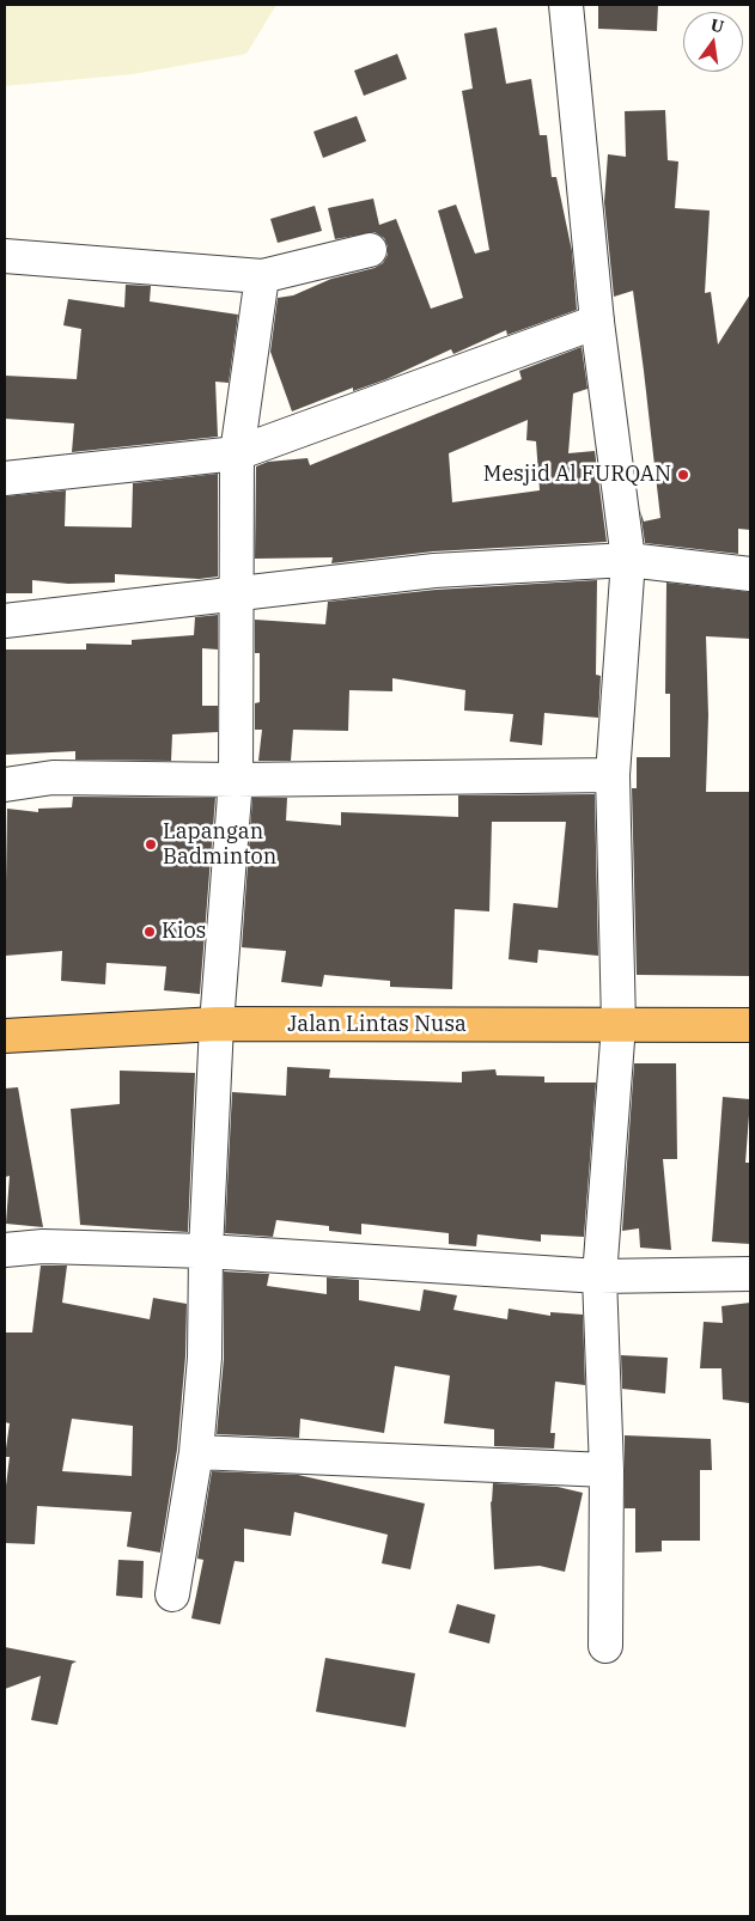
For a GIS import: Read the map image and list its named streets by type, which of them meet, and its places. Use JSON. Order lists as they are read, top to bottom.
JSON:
{
  "streets": {
    "highway": ["Jalan Lintas Nusa"]
  },
  "places": ["Mesjid Al FURQAN", "Lapangan Badminton", "Kios"],
  "north": "top"
}
